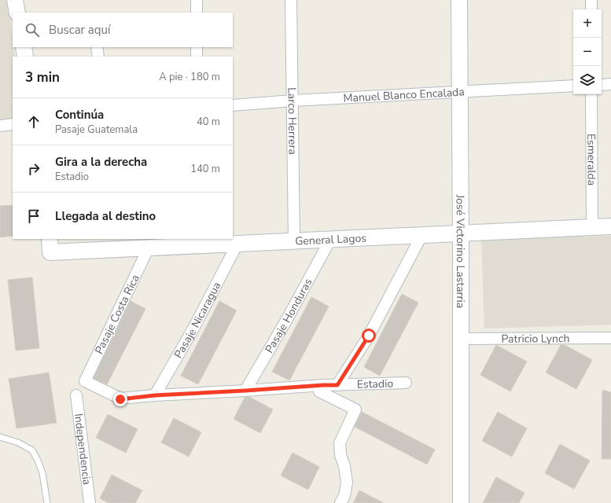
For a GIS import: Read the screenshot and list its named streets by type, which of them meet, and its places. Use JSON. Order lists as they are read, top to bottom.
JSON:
{
  "streets": {
    "street": [
      "Manuel Blanco Encalada",
      "Larco Herrera",
      "Esmeralda",
      "General Lagos",
      "José Victorino Lastarria",
      "Pasaje Costa Rica",
      "Pasaje Honduras",
      "Pasaje Nicaragua",
      "Patricio Lynch",
      "Estadio",
      "Independencia"
    ]
  },
  "crossings": [
    ["Manuel Blanco Encalada", "Larco Herrera"],
    ["Manuel Blanco Encalada", "José Victorino Lastarria"],
    ["Larco Herrera", "General Lagos"],
    ["Esmeralda", "General Lagos"],
    ["General Lagos", "José Victorino Lastarria"],
    ["General Lagos", "Pasaje Costa Rica"],
    ["General Lagos", "Pasaje Honduras"],
    ["General Lagos", "Pasaje Nicaragua"],
    ["José Victorino Lastarria", "Patricio Lynch"],
    ["Pasaje Costa Rica", "Estadio"],
    ["Pasaje Honduras", "Estadio"],
    ["Pasaje Nicaragua", "Estadio"]
  ],
  "page": {
    "map_buttons": ["+", "−"],
    "search": "Buscar aquí",
    "heading": ["3 min", "A pie · 180 m"],
    "list": [
      ["Continúa", "Pasaje Guatemala", "40 m"],
      ["Gira a la derecha", "Estadio", "140 m"],
      "Llegada al destino"
    ]
  }
}
